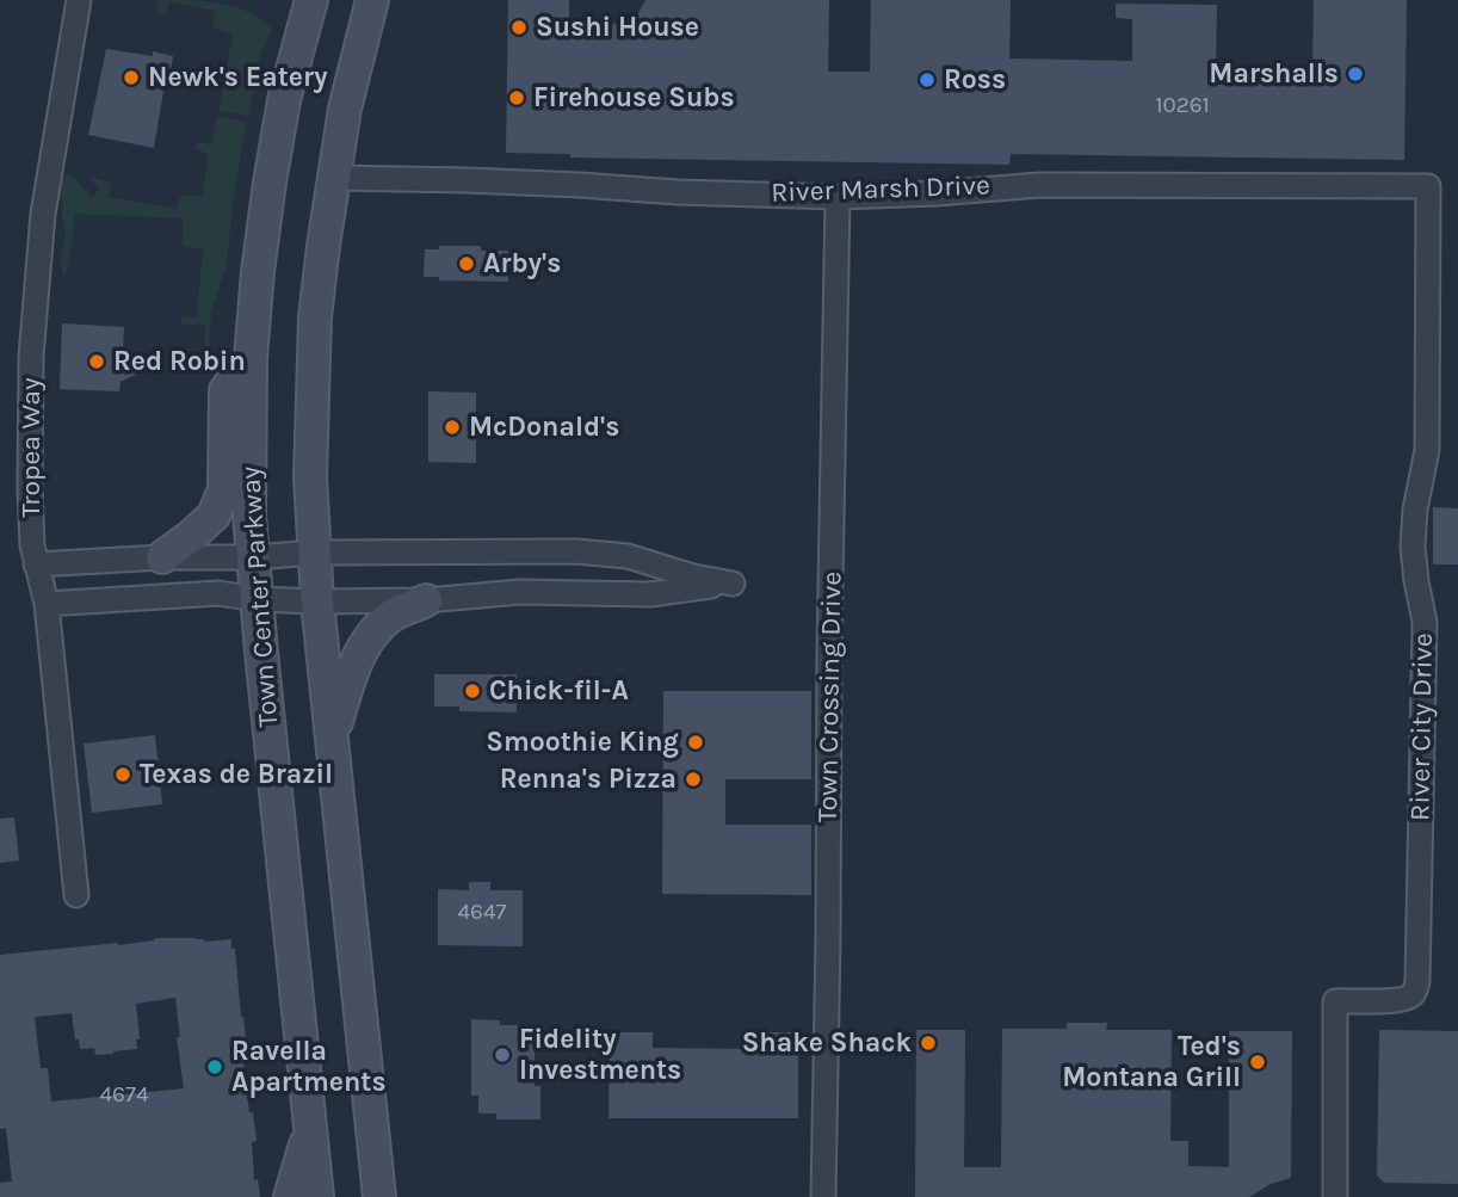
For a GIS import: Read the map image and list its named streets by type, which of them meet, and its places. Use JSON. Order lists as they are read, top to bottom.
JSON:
{
  "streets": {
    "main road": ["Town Center Parkway"],
    "street": [
      "River Marsh Drive",
      "Tropea Way",
      "Town Crossing Drive",
      "River City Drive"
    ]
  },
  "crossings": [
    ["River Marsh Drive", "Town Center Parkway"],
    ["River Marsh Drive", "Town Crossing Drive"],
    ["River Marsh Drive", "River City Drive"]
  ],
  "places": [
    "Sushi House",
    "Marshalls",
    "Newk's Eatery",
    "Ross",
    "Firehouse Subs",
    "Arby's",
    "Red Robin",
    "McDonald's",
    "Chick-fil-A",
    "Smoothie King",
    "Texas de Brazil",
    "Renna's Pizza",
    "Shake Shack",
    "Fidelity Investments",
    "Ted's Montana Grill",
    "Ravella Apartments"
  ],
  "house_numbers": ["10261", "4647", "4674"]
}
